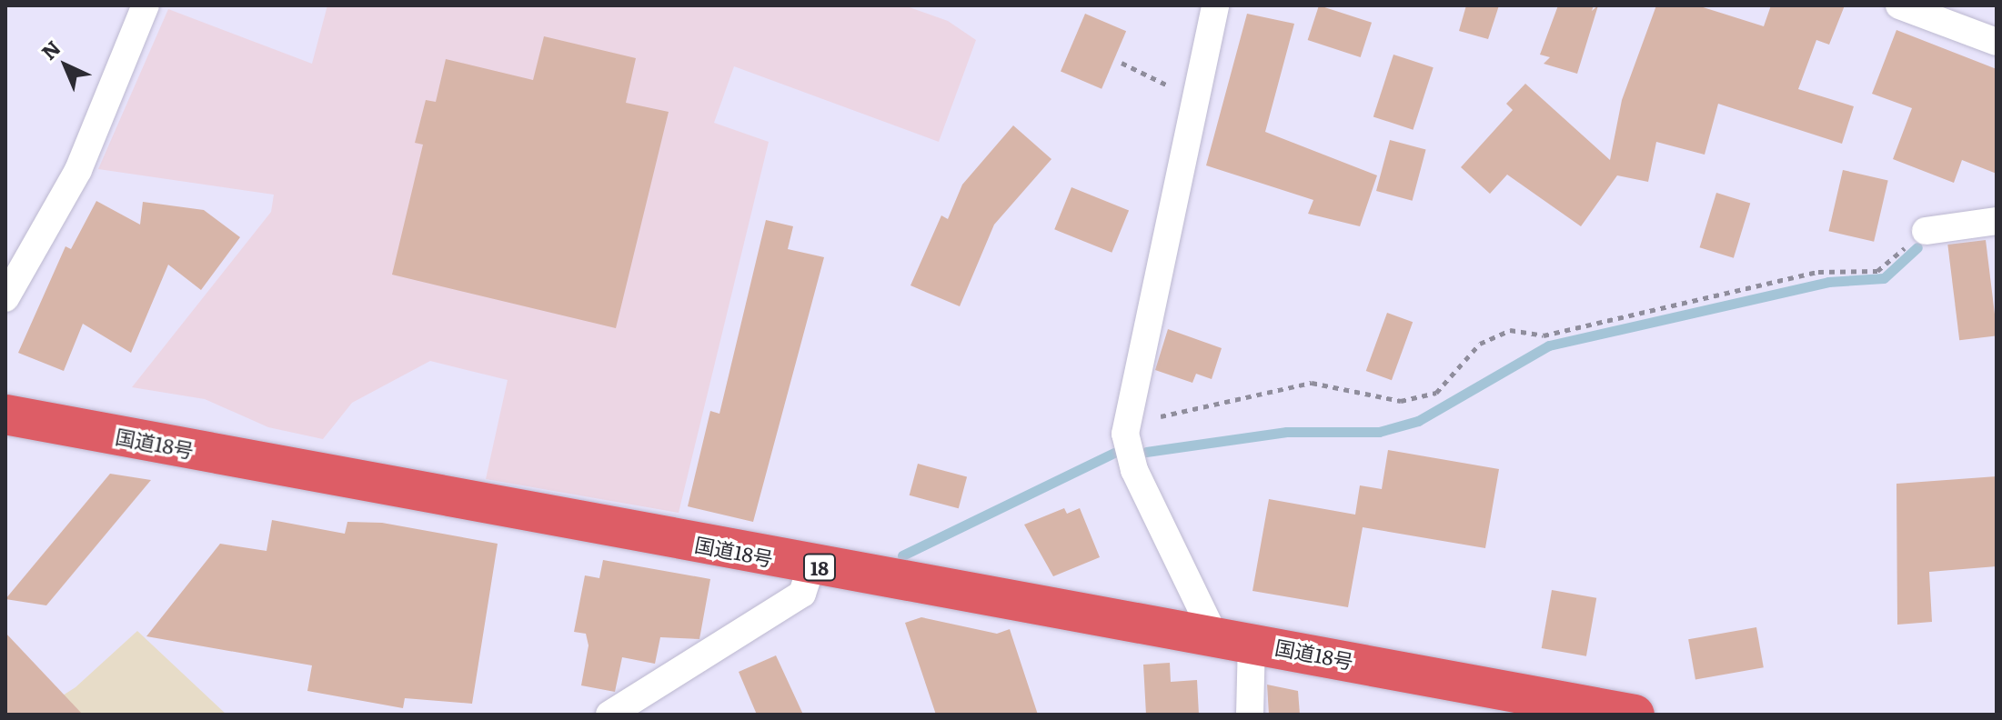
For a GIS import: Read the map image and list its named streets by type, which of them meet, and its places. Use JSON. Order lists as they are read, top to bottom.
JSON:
{
  "streets": {
    "highway": ["国道18号", "18"]
  },
  "north": "top left"
}
